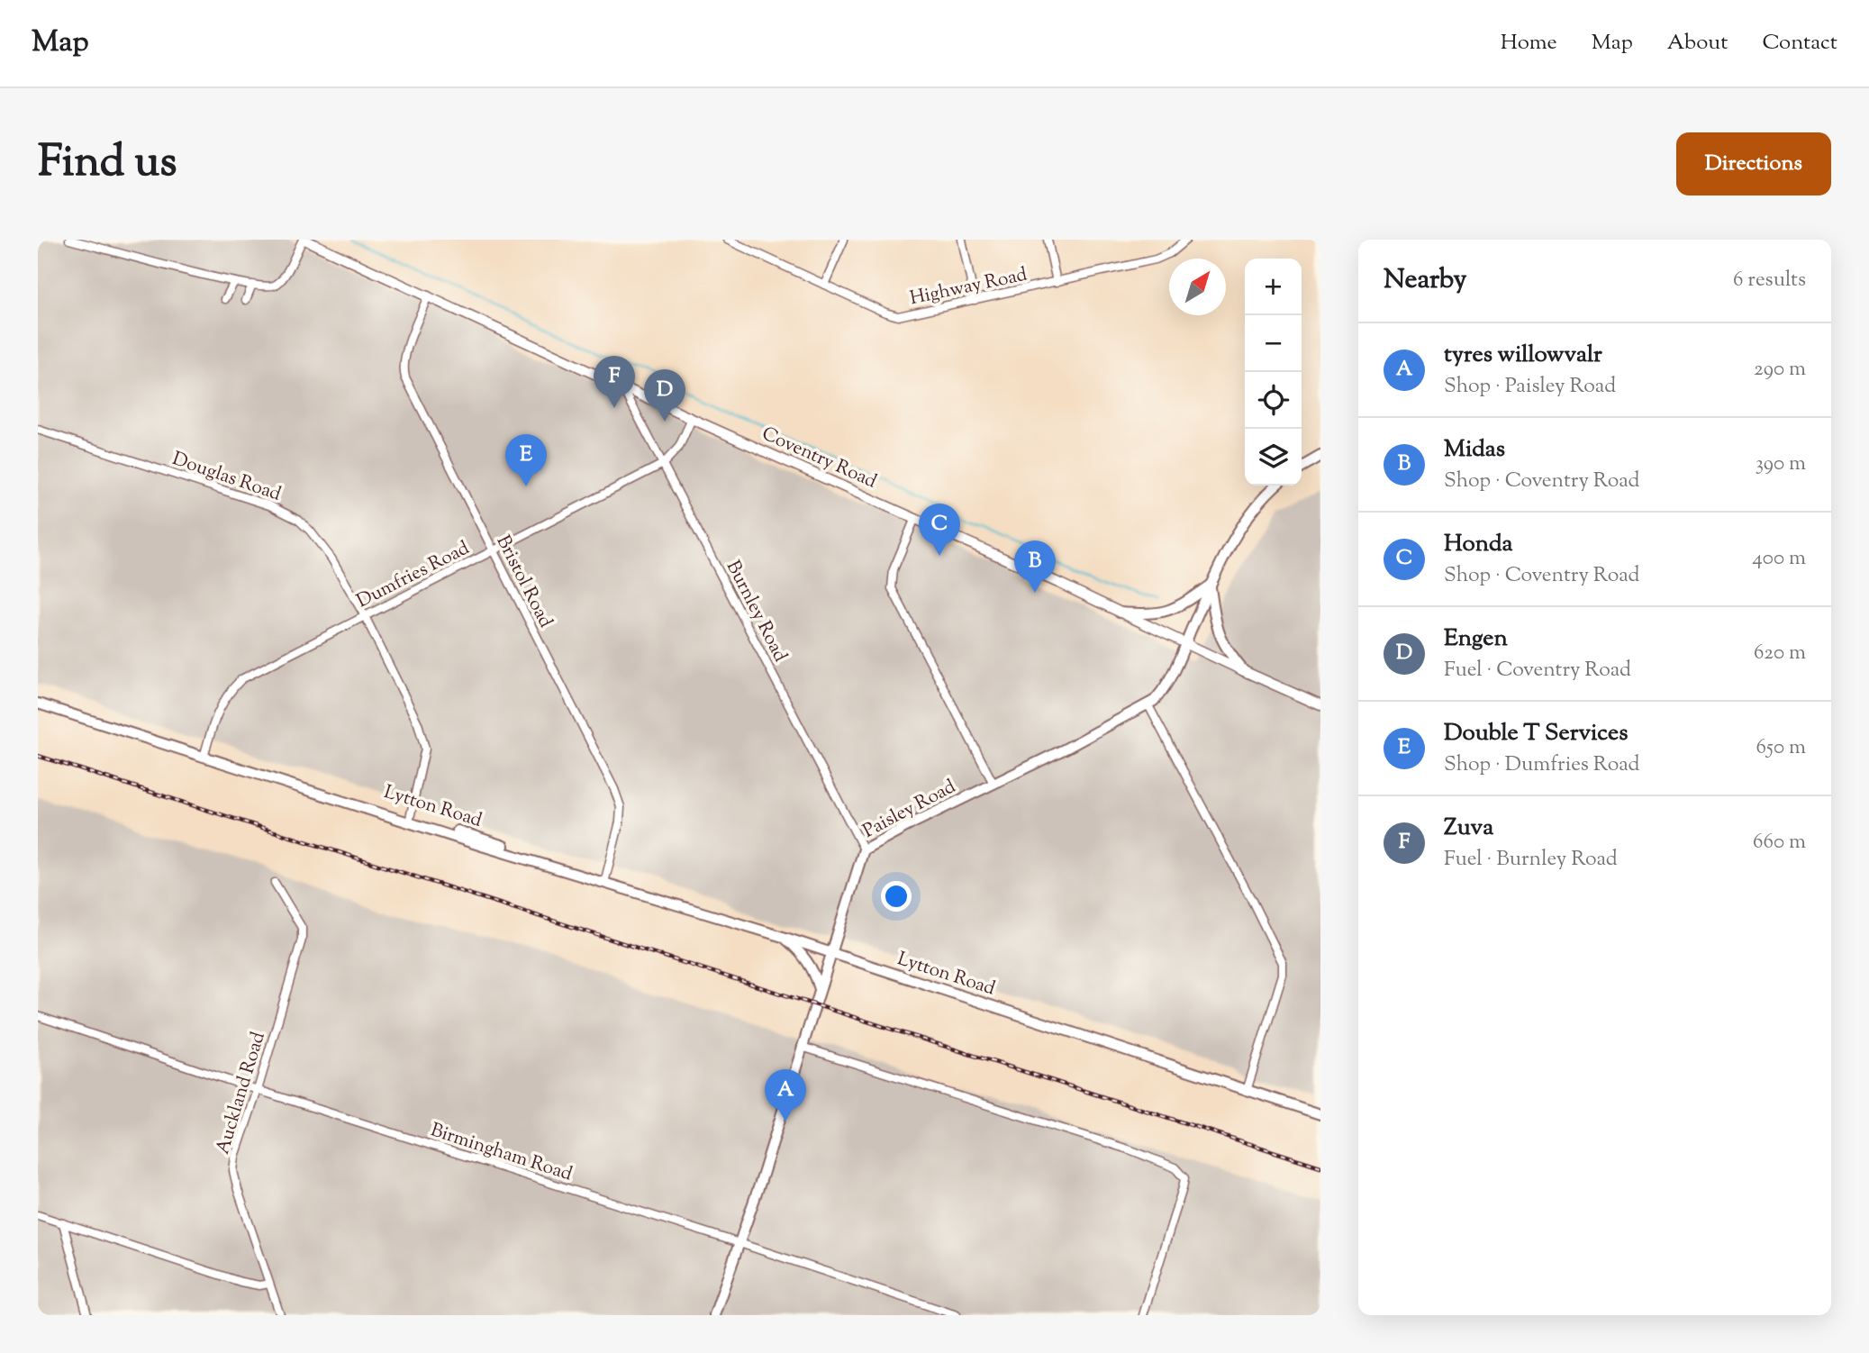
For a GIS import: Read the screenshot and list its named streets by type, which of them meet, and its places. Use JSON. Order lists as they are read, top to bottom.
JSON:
{
  "streets": {
    "main road": ["Lytton Road", "Paisley Road"],
    "street": [
      "Highway Road",
      "Coventry Road",
      "Douglas Road",
      "Dumfries Road",
      "Bristol Road",
      "Burnley Road",
      "Auckland Road",
      "Birmingham Road"
    ]
  },
  "crossings": [
    ["Coventry Road", "Dumfries Road"],
    ["Coventry Road", "Bristol Road"],
    ["Coventry Road", "Burnley Road"],
    ["Coventry Road", "Paisley Road"],
    ["Douglas Road", "Dumfries Road"],
    ["Douglas Road", "Lytton Road"],
    ["Dumfries Road", "Bristol Road"],
    ["Dumfries Road", "Burnley Road"],
    ["Dumfries Road", "Lytton Road"],
    ["Bristol Road", "Lytton Road"],
    ["Burnley Road", "Paisley Road"],
    ["Lytton Road", "Paisley Road"],
    ["Paisley Road", "Birmingham Road"],
    ["Auckland Road", "Birmingham Road"]
  ],
  "north": "top right",
  "page": {
    "header": "Map",
    "nav": [
      "Home",
      "Map",
      "About",
      "Contact"
    ],
    "title": "Find us",
    "buttons": "Directions",
    "heading": ["Nearby", "6 results"],
    "map_buttons": ["+", "−"],
    "list": [
      {
        "mark": "A",
        "name": "tyres willowvalr",
        "note": "Shop · Paisley Road",
        "value": "290 m"
      },
      {
        "mark": "B",
        "name": "Midas",
        "note": "Shop · Coventry Road",
        "value": "390 m"
      },
      {
        "mark": "C",
        "name": "Honda",
        "note": "Shop · Coventry Road",
        "value": "400 m"
      },
      {
        "mark": "D",
        "name": "Engen",
        "note": "Fuel · Coventry Road",
        "value": "620 m"
      },
      {
        "mark": "E",
        "name": "Double T Services",
        "note": "Shop · Dumfries Road",
        "value": "650 m"
      },
      {
        "mark": "F",
        "name": "Zuva",
        "note": "Fuel · Burnley Road",
        "value": "660 m"
      }
    ],
    "pins": [
      "F",
      "D",
      "E",
      "C",
      "B",
      "A"
    ]
  }
}
